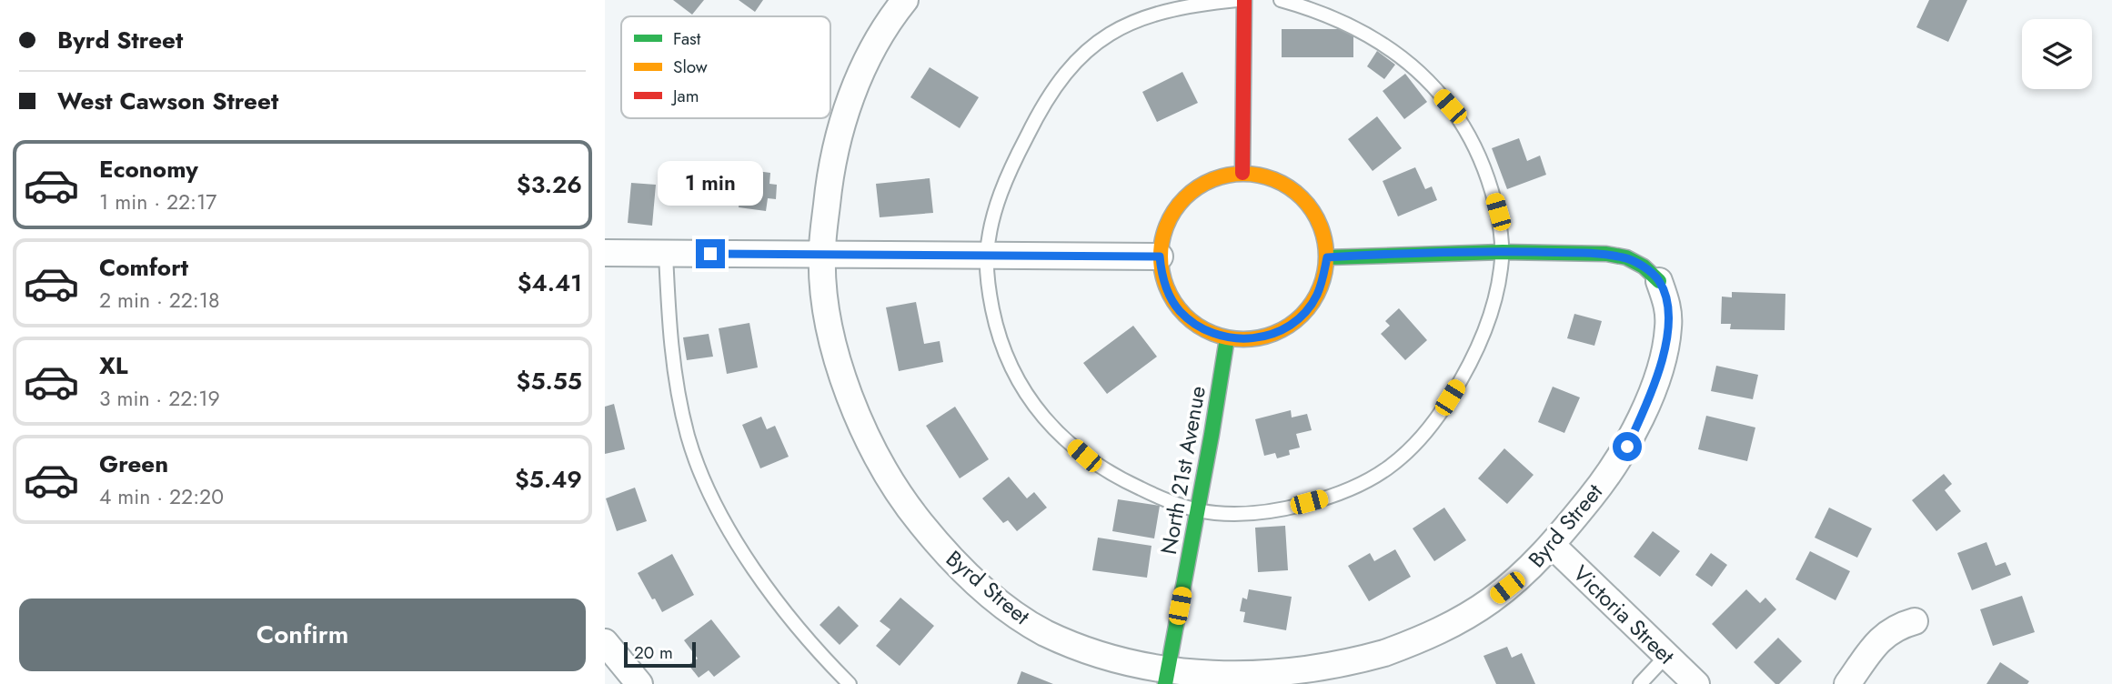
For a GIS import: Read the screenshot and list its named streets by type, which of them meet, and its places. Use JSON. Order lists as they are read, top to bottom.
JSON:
{
  "streets": {
    "street": ["North 21st Avenue", "Byrd Street", "Victoria Street"]
  },
  "crossings": [
    ["North 21st Avenue", "Byrd Street"],
    ["Byrd Street", "Victoria Street"]
  ],
  "legend": ["Fast", "Slow", "Jam"],
  "scale_bar": "20 m",
  "page": {
    "banner": ["Byrd Street", "West Cawson Street"],
    "list": [
      {
        "name": "Economy",
        "note": "1 min · 22:17",
        "value": "$3.26"
      },
      {
        "name": "Comfort",
        "note": "2 min · 22:18",
        "value": "$4.41"
      },
      {
        "name": "XL",
        "note": "3 min · 22:19",
        "value": "$5.55"
      },
      {
        "name": "Green",
        "note": "4 min · 22:20",
        "value": "$5.49"
      }
    ],
    "bubble": "1 min",
    "buttons": "Confirm",
    "scale": "20 m"
  }
}
